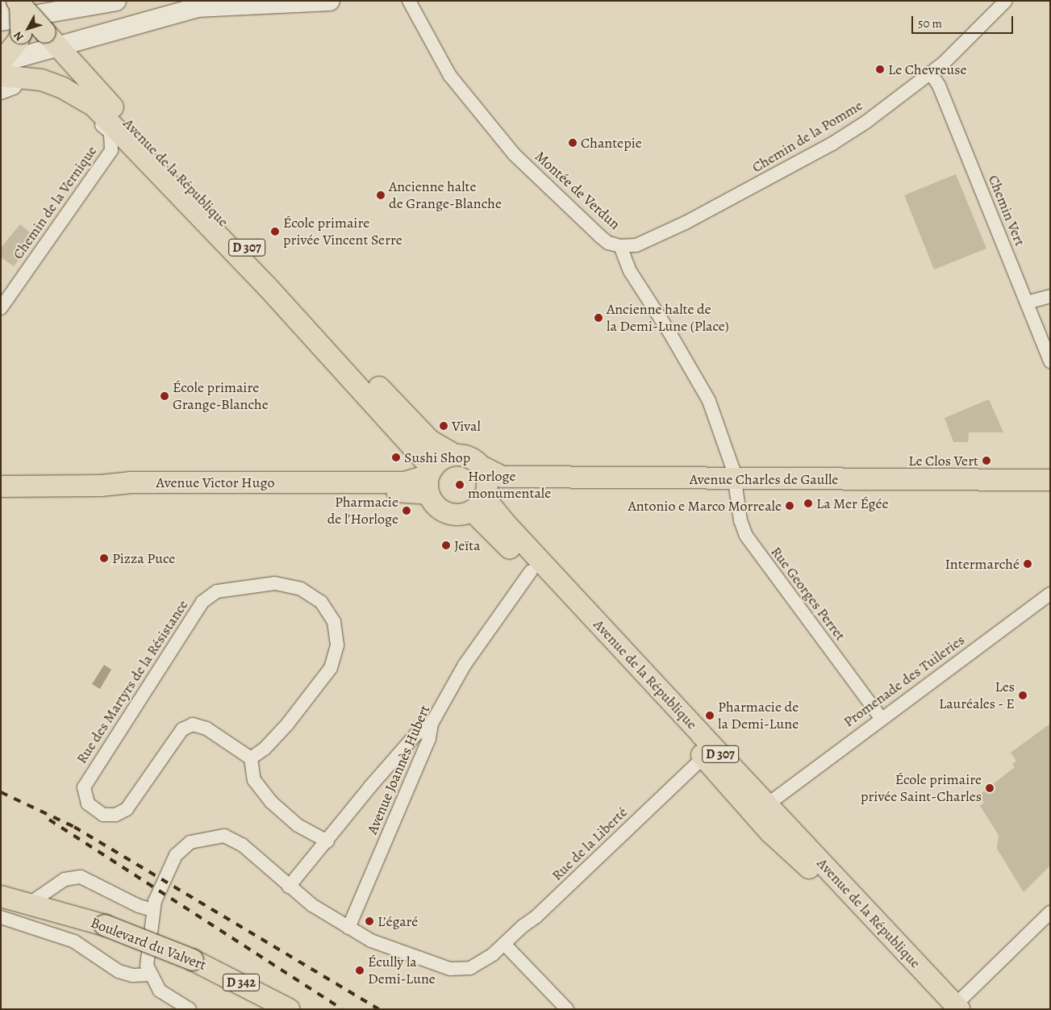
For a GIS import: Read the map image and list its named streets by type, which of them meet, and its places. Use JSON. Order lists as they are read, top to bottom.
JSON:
{
  "streets": {
    "main road": [
      "Avenue de la République",
      "D 307",
      "Avenue Charles de Gaulle",
      "Avenue Victor Hugo",
      "Boulevard du Valvert",
      "D 342"
    ],
    "street": [
      "Chemin de la Pomme",
      "Montée de Verdun",
      "Chemin de la Vernique",
      "Chemin Vert",
      "Rue Georges Perret",
      "Promenade des Tuileries",
      "Rue des Martyrs de la Résistance",
      "Avenue Joannès Hubert",
      "Rue de la Liberté"
    ]
  },
  "crossings": [
    ["Chemin de la Pomme", "Montée de Verdun"],
    ["Chemin de la Pomme", "Chemin Vert"],
    ["Avenue de la République", "Chemin de la Vernique"],
    ["Avenue de la République", "Avenue Charles de Gaulle"],
    ["Avenue de la République", "Avenue Victor Hugo"],
    ["Avenue de la République", "Promenade des Tuileries"],
    ["Avenue de la République", "Avenue Joannès Hubert"],
    ["Avenue de la République", "Rue de la Liberté"],
    ["Montée de Verdun", "Avenue Charles de Gaulle"],
    ["Montée de Verdun", "Rue Georges Perret"],
    ["Avenue Charles de Gaulle", "Avenue Victor Hugo"],
    ["Avenue Charles de Gaulle", "Rue Georges Perret"],
    ["Rue Georges Perret", "Promenade des Tuileries"],
    ["Avenue Joannès Hubert", "Rue de la Liberté"]
  ],
  "places": [
    "Le Chevreuse",
    "Chantepie",
    "Ancienne halte de Grange-Blanche",
    "École primaire privée Vincent Serre",
    "Ancienne halte de la Demi-Lune (Place)",
    "École primaire Grange-Blanche",
    "Vival",
    "Sushi Shop",
    "Le Clos Vert",
    "Horloge monumentale",
    "La Mer Égée",
    "Antonio e Marco Morreale",
    "Pharmacie de l'Horloge",
    "Jeïta",
    "Pizza Puce",
    "Intermarché",
    "Les Lauréales - E",
    "Pharmacie de la Demi-Lune",
    "École primaire privée Saint-Charles",
    "L’égaré",
    "Écully la Demi-Lune"
  ],
  "scale_bar": "50 m",
  "north": "bottom left"
}
